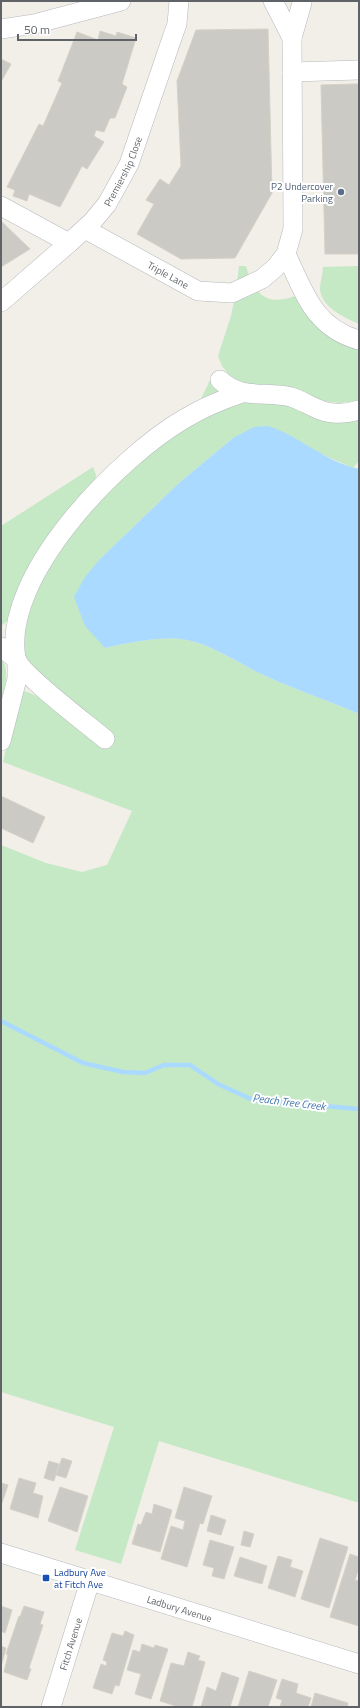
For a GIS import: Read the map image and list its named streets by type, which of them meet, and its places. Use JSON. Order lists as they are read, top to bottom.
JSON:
{
  "streets": {
    "street": [
      "Premiership Close",
      "Triple Lane",
      "Ladbury Avenue",
      "Fitch Avenue"
    ]
  },
  "crossings": [
    ["Premiership Close", "Triple Lane"],
    ["Ladbury Avenue", "Fitch Avenue"]
  ],
  "water": ["Peach Tree Creek"],
  "places": {
    "other": ["P2 Undercover Parking"],
    "transit": ["Ladbury Ave at Fitch Ave"]
  },
  "scale_bar": "50 m"
}
